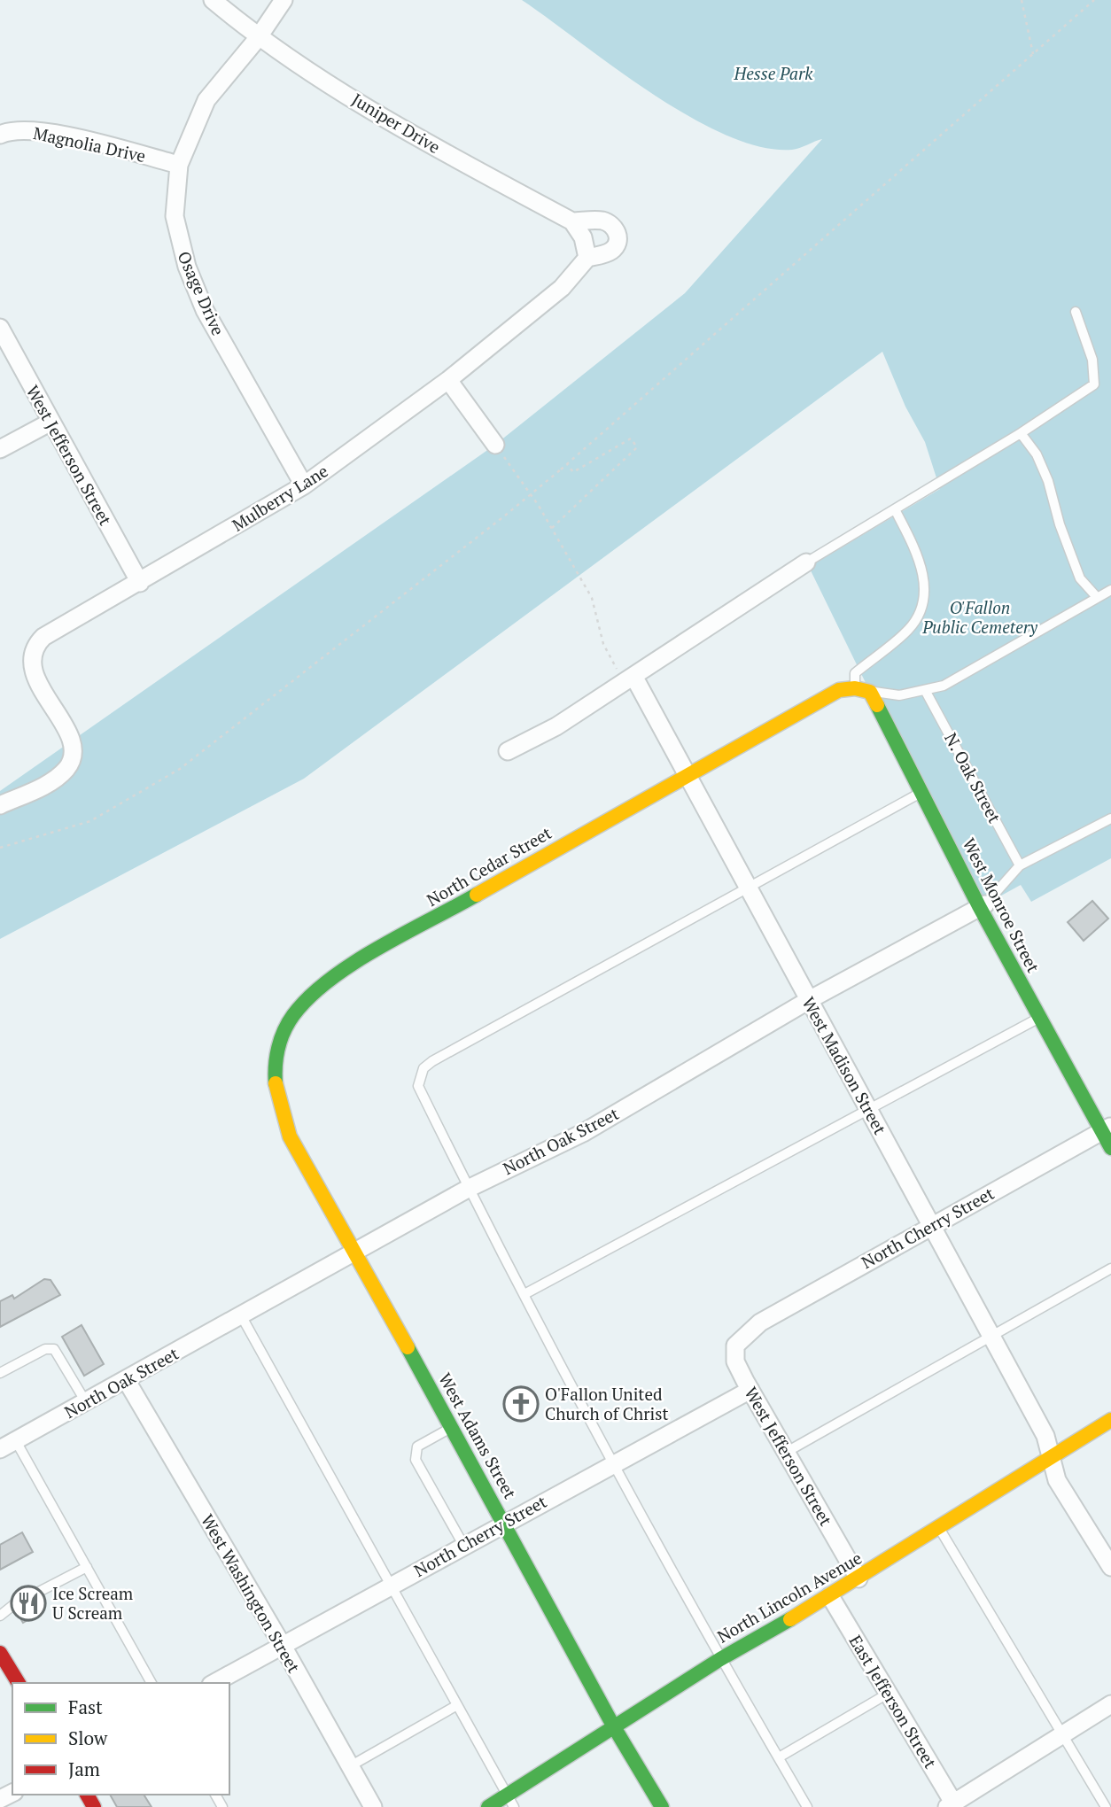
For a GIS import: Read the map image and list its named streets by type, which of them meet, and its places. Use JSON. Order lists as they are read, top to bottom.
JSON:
{
  "streets": {
    "street": [
      "Juniper Drive",
      "Magnolia Drive",
      "Osage Drive",
      "West Jefferson Street",
      "Mulberry Lane",
      "North Cedar Street",
      "West Monroe Street",
      "West Madison Street",
      "North Oak Street",
      "North Cherry Street",
      "West Adams Street",
      "West Washington Street",
      "North Lincoln Avenue",
      "East Jefferson Street"
    ],
    "lane": ["N. Oak Street"]
  },
  "crossings": [
    ["Juniper Drive", "Osage Drive"],
    ["Juniper Drive", "Mulberry Lane"],
    ["Magnolia Drive", "Osage Drive"],
    ["Osage Drive", "Mulberry Lane"],
    ["West Jefferson Street", "Mulberry Lane"],
    ["West Jefferson Street", "North Cherry Street"],
    ["West Jefferson Street", "North Lincoln Avenue"],
    ["N. Oak Street", "North Oak Street"],
    ["North Cedar Street", "West Madison Street"],
    ["North Cedar Street", "West Adams Street"],
    ["West Monroe Street", "North Oak Street"],
    ["West Monroe Street", "North Cherry Street"],
    ["West Madison Street", "North Oak Street"],
    ["West Madison Street", "North Cherry Street"],
    ["West Madison Street", "North Lincoln Avenue"],
    ["North Oak Street", "West Adams Street"],
    ["North Oak Street", "West Washington Street"],
    ["North Cherry Street", "West Adams Street"],
    ["North Cherry Street", "West Washington Street"],
    ["West Adams Street", "North Lincoln Avenue"],
    ["North Lincoln Avenue", "East Jefferson Street"]
  ],
  "parks": ["Hesse Park", "O'Fallon Public Cemetery"],
  "places": {
    "church": ["O'Fallon United Church of Christ"],
    "restaurant": ["Ice Scream U Scream"]
  },
  "legend": ["Fast", "Slow", "Jam"]
}
